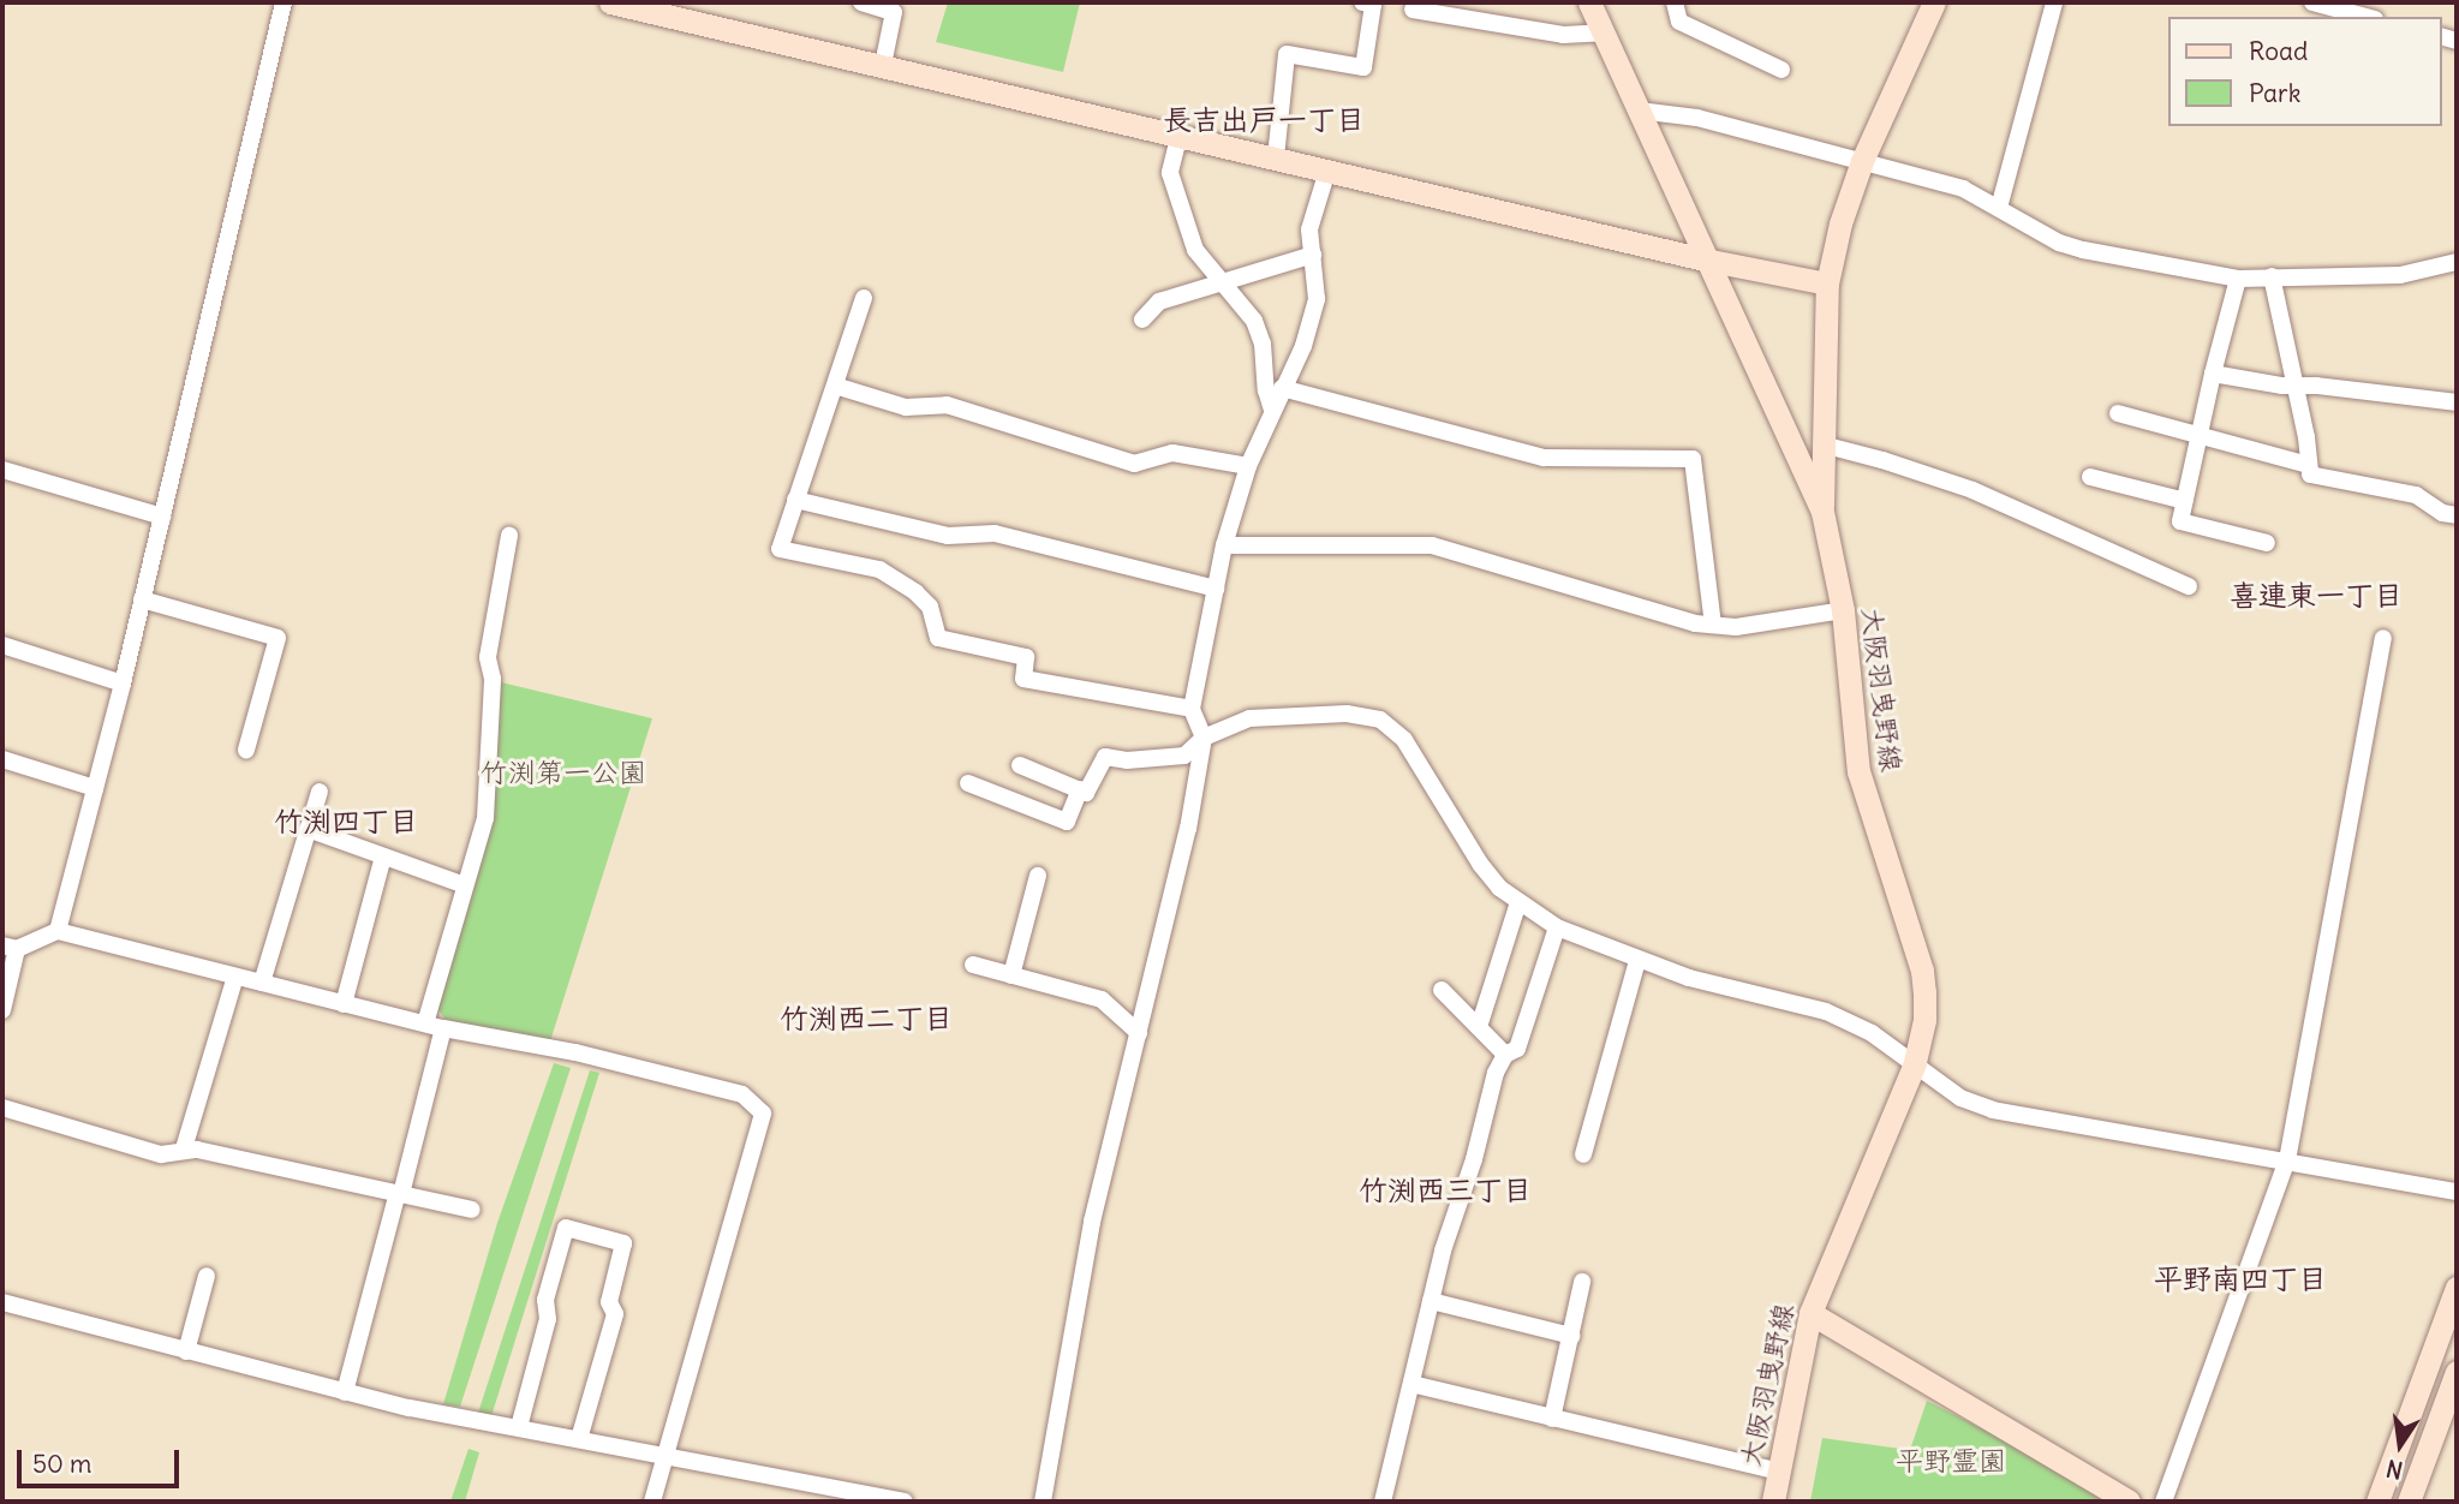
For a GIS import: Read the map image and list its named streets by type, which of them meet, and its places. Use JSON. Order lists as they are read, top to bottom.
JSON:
{
  "streets": {
    "street": ["大阪羽曳野線"]
  },
  "districts": [
    "長吉出戸一丁目",
    "喜連東一丁目",
    "竹渕四丁目",
    "竹渕西二丁目",
    "竹渕西三丁目",
    "平野南四丁目"
  ],
  "parks": ["竹渕第一公園", "平野霊園"],
  "legend": ["Road", "Park"],
  "scale_bar": "50 m",
  "north": "bottom"
}
